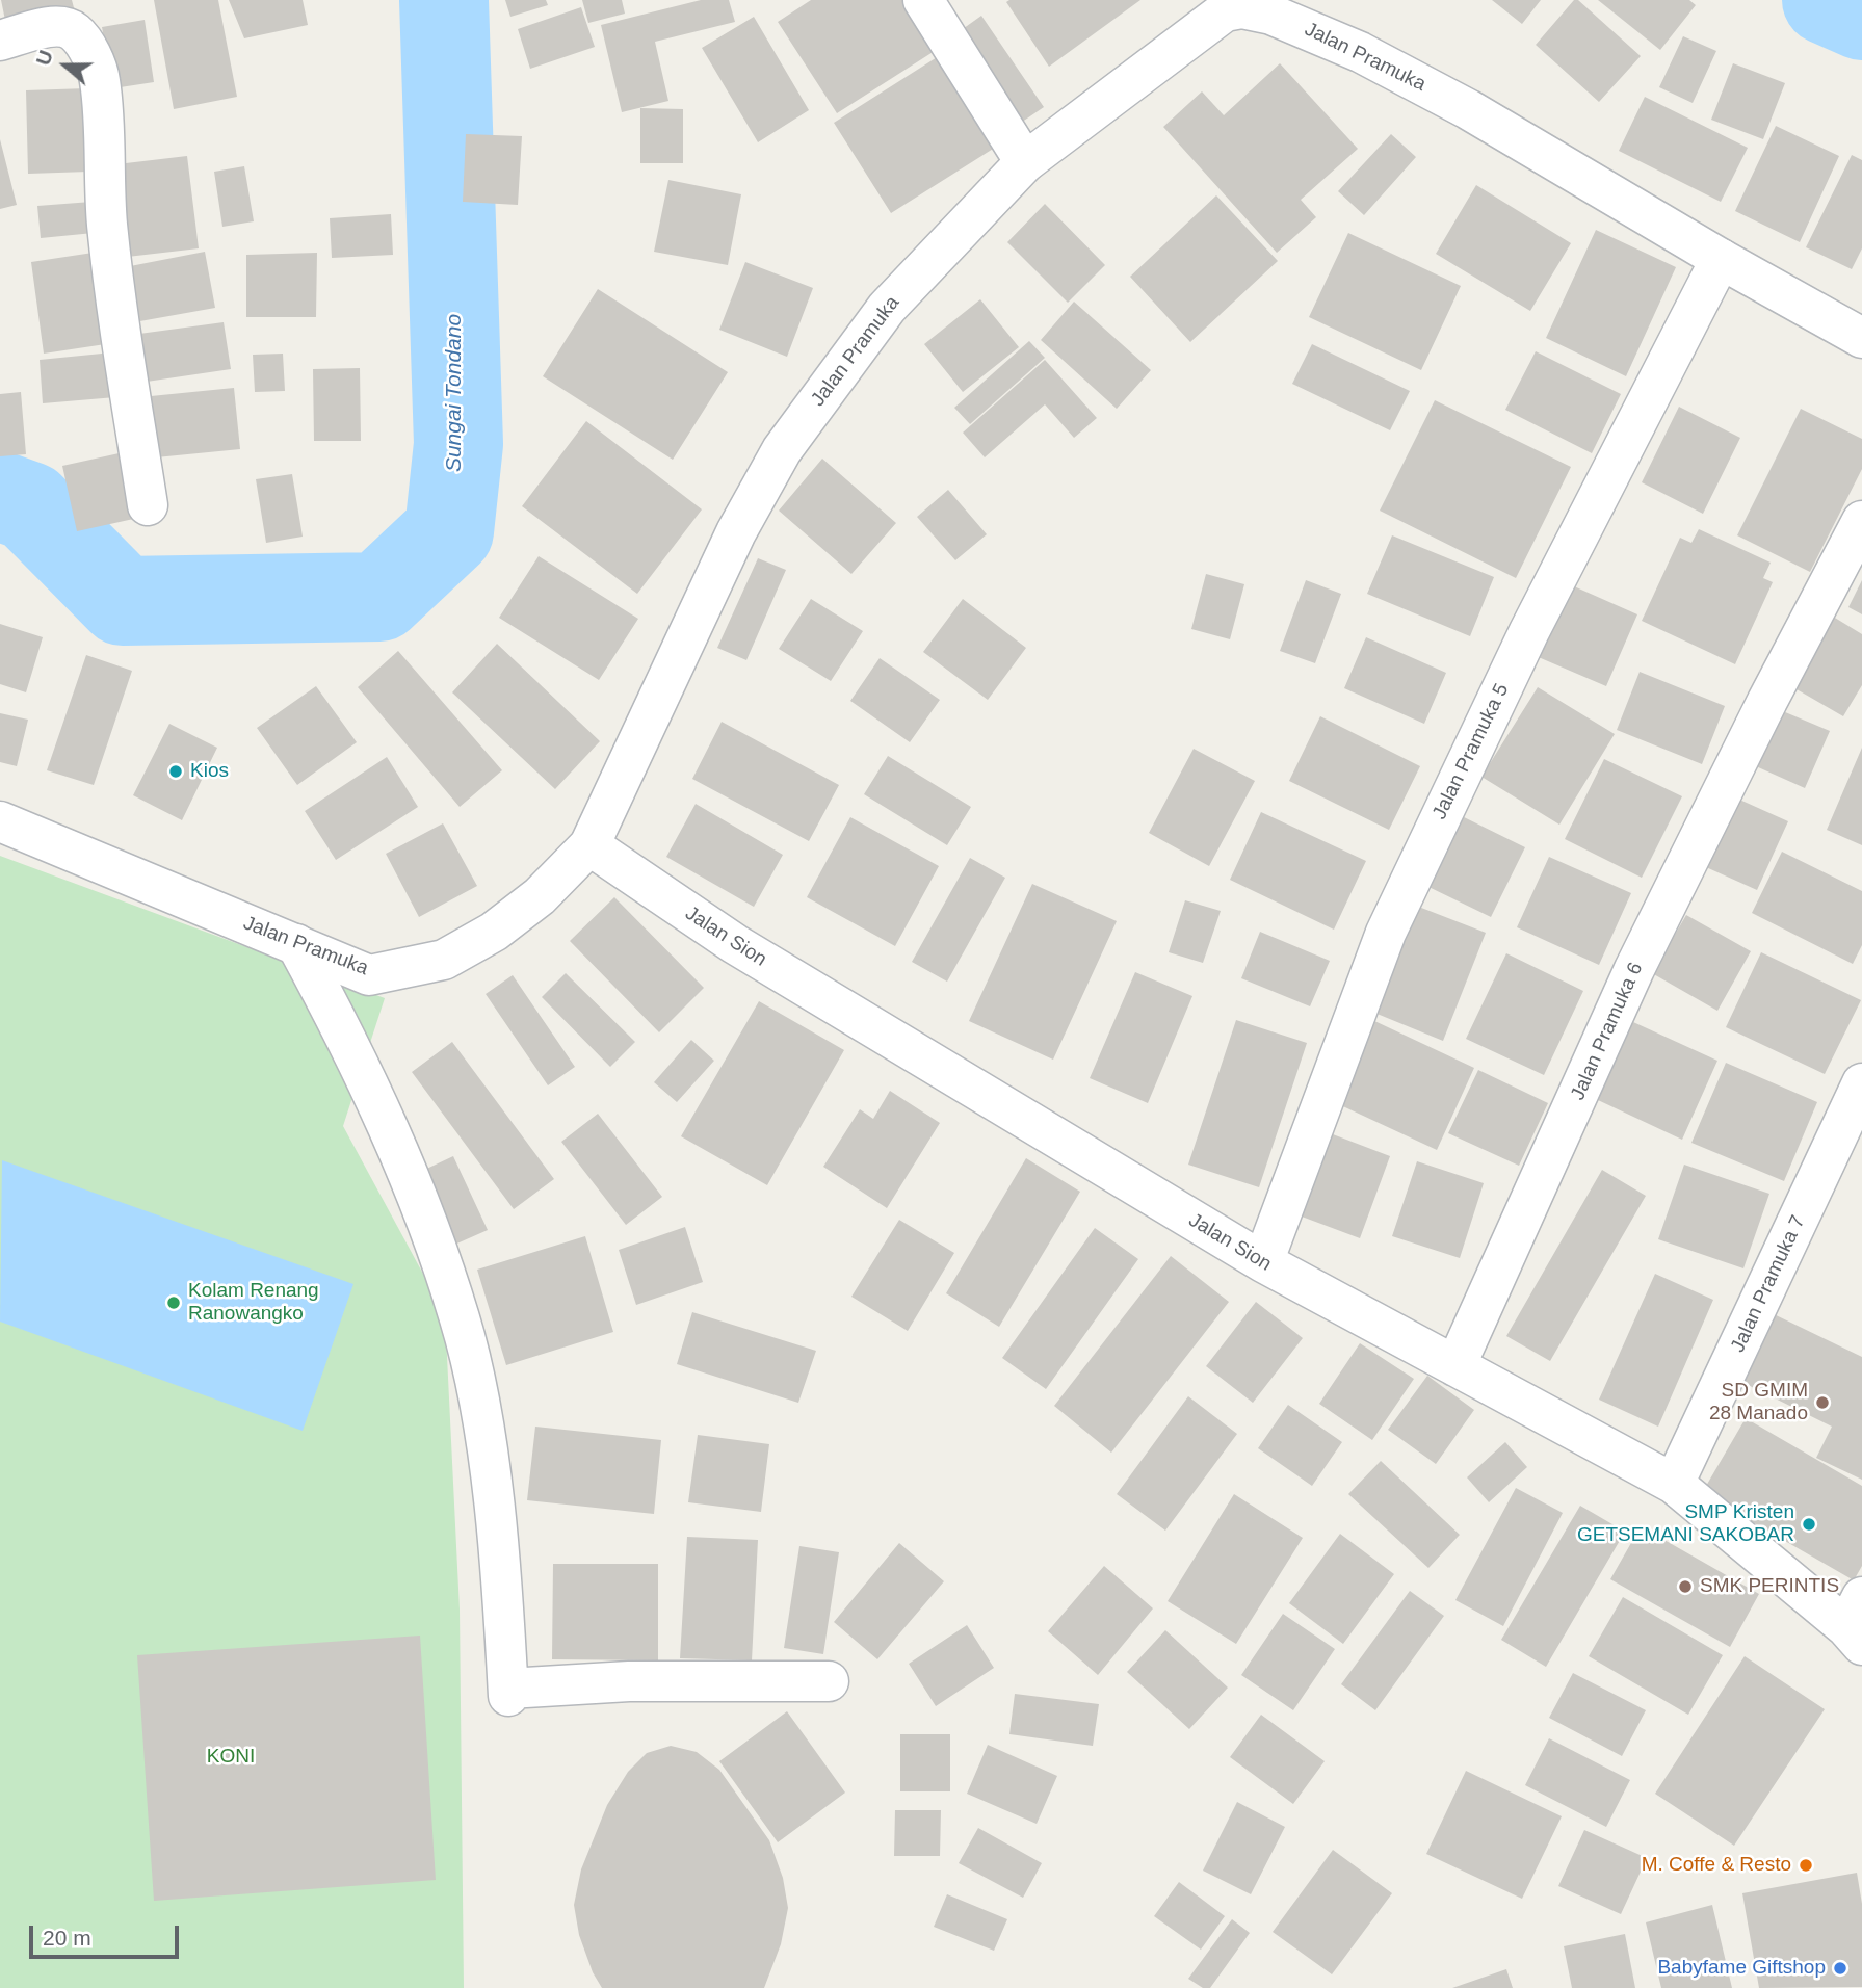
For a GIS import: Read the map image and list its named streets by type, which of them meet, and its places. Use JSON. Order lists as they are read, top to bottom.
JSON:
{
  "streets": {
    "street": [
      "Jalan Pramuka",
      "Jalan Pramuka 5",
      "Jalan Sion",
      "Jalan Pramuka 6",
      "Jalan Pramuka 7"
    ]
  },
  "crossings": [
    ["Jalan Pramuka", "Jalan Pramuka 5"],
    ["Jalan Pramuka", "Jalan Sion"],
    ["Jalan Pramuka 5", "Jalan Sion"],
    ["Jalan Sion", "Jalan Pramuka 6"],
    ["Jalan Sion", "Jalan Pramuka 7"]
  ],
  "water": ["Sungai Tondano"],
  "parks": ["KONI"],
  "places": [
    "Kios",
    "Kolam Renang Ranowangko",
    "SD GMIM 28 Manado",
    "SMP Kristen GETSEMANI SAKOBAR",
    "SMK PERINTIS",
    "M. Coffe & Resto",
    "Babyfame Giftshop"
  ],
  "scale_bar": "20 m",
  "north": "left"
}
